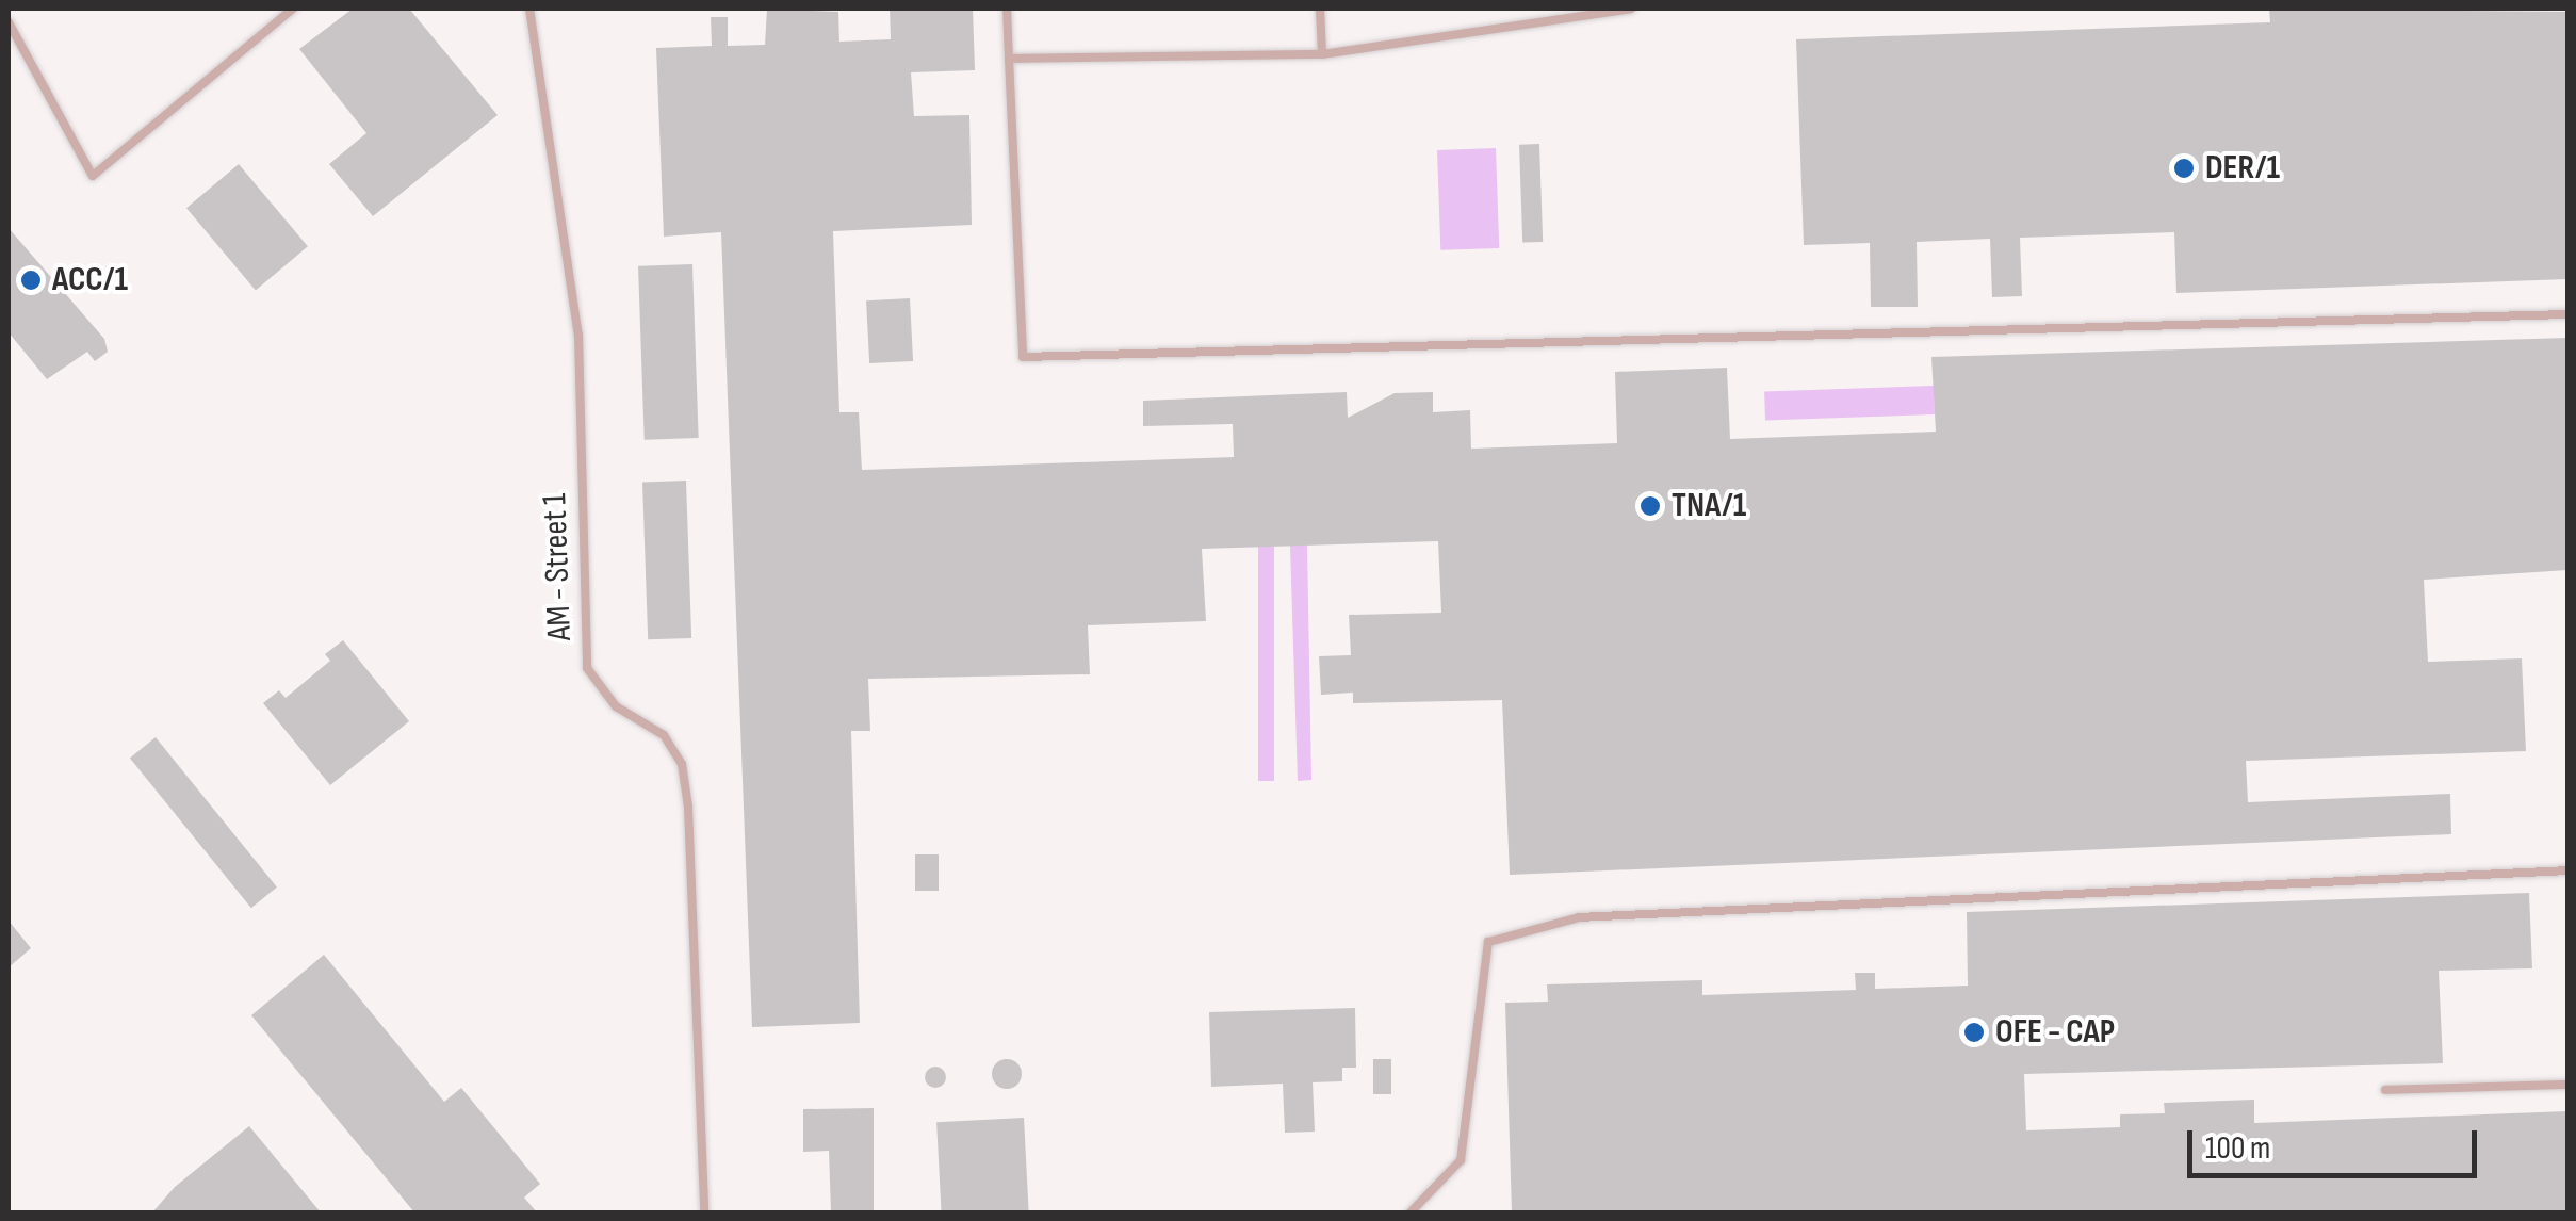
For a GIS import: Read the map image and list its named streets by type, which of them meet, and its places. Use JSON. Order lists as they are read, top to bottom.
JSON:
{
  "streets": {
    "lane": ["AM - Street 1"]
  },
  "places": [
    "DER/1",
    "ACC/1",
    "TNA/1",
    "OFE - CAP"
  ],
  "scale_bar": "100 m"
}
